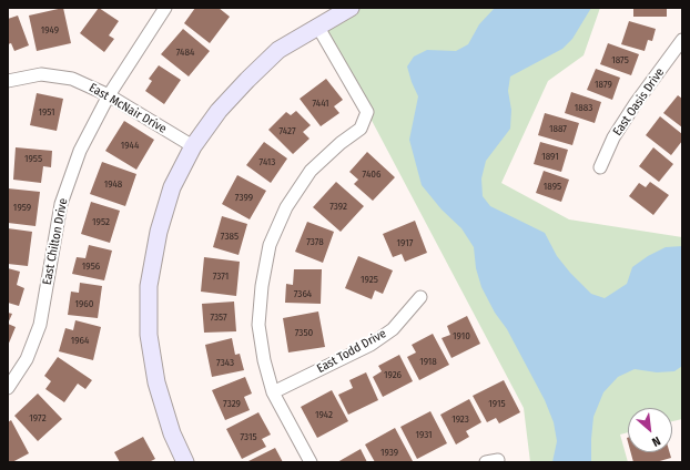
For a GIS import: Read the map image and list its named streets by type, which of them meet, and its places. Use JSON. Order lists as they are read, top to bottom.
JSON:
{
  "streets": {
    "street": [
      "East Oasis Drive",
      "East McNair Drive",
      "East Chilton Drive",
      "East Todd Drive"
    ]
  },
  "crossings": [
    ["East McNair Drive", "East Chilton Drive"]
  ],
  "house_numbers": [
    "1949",
    "7484",
    "1875",
    "1879",
    "7441",
    "1883",
    "1951",
    "1887",
    "7427",
    "1944",
    "1891",
    "1955",
    "7413",
    "7406",
    "1948",
    "1895",
    "7399",
    "7392",
    "1959",
    "1952",
    "7385",
    "7378",
    "1917",
    "1956",
    "7371",
    "1925",
    "7364",
    "1960",
    "7357",
    "7350",
    "1910",
    "1964",
    "1918",
    "7343",
    "1926",
    "7329",
    "1915",
    "1942",
    "1972",
    "1923",
    "1931",
    "7315",
    "1939"
  ],
  "north": "bottom right"
}
